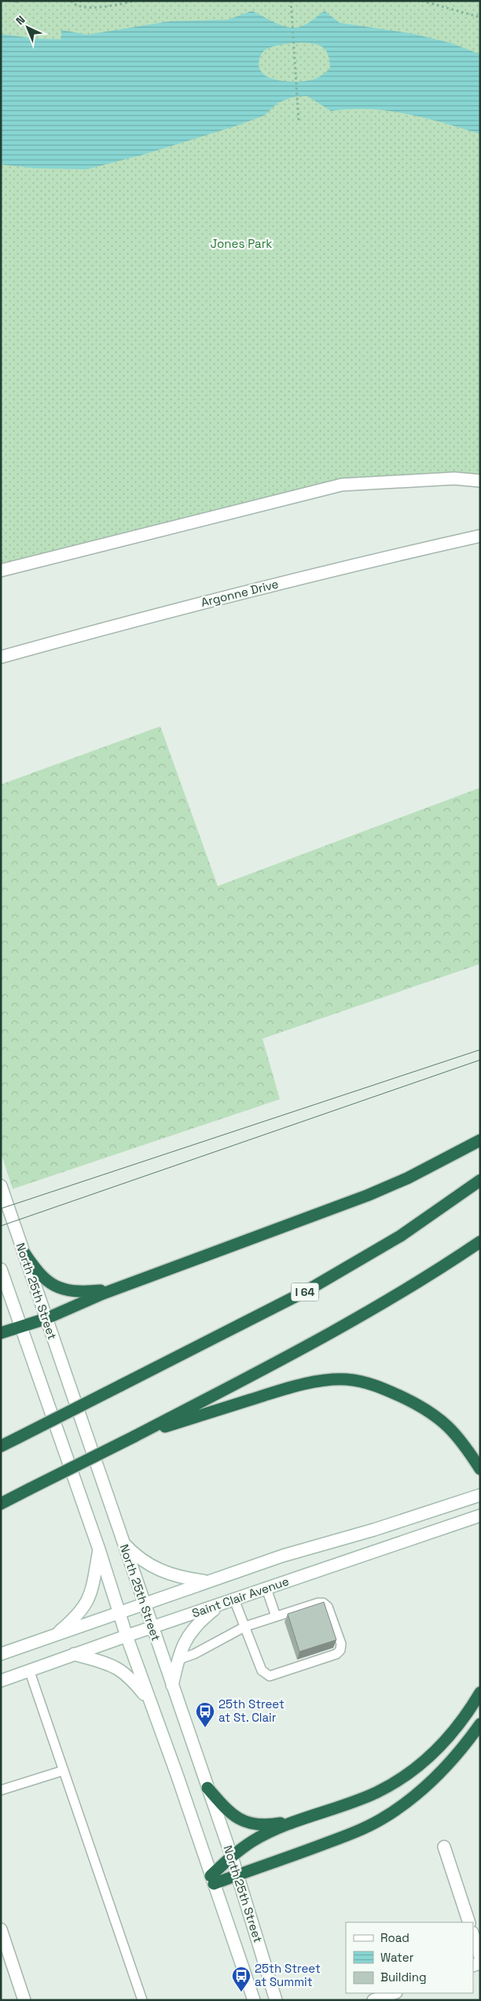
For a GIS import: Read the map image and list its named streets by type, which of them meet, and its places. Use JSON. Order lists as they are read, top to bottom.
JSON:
{
  "streets": {
    "highway": ["I 64"],
    "main road": ["Argonne Drive", "North 25th Street", "Saint Clair Avenue"]
  },
  "crossings": [
    ["North 25th Street", "Saint Clair Avenue"]
  ],
  "parks": ["Jones Park"],
  "places": {
    "bus stop": ["25th Street at St. Clair", "25th Street at Summit"]
  },
  "legend": ["Road", "Water", "Building"],
  "north": "top left"
}
